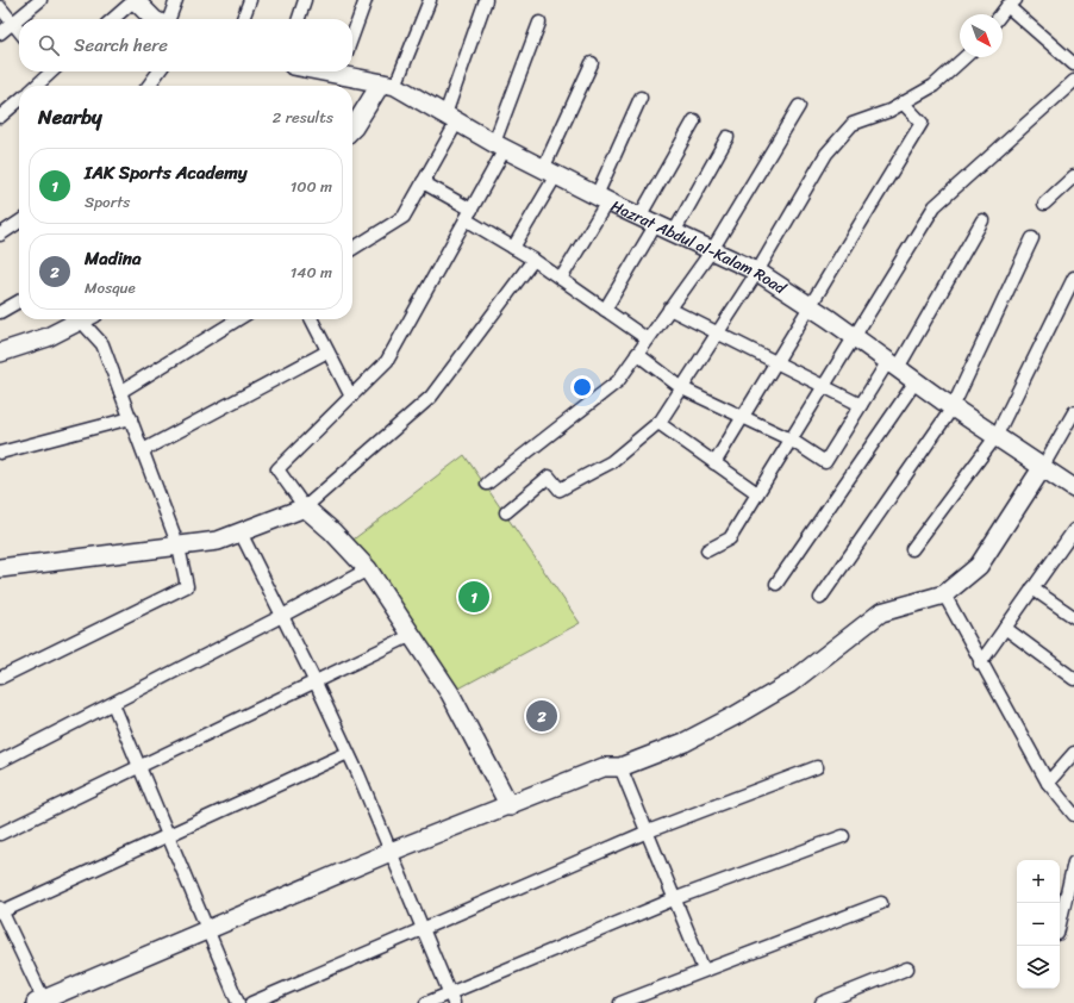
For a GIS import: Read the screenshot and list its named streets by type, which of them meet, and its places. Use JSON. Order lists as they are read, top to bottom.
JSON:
{
  "streets": {
    "street": ["Hazrat Abdul al-Kalam Road"]
  },
  "north": "bottom right",
  "page": {
    "search": "Search here",
    "heading": ["Nearby", "2 results"],
    "list": [
      {
        "mark": "1",
        "name": "IAK Sports Academy",
        "note": "Sports",
        "value": "100 m"
      },
      {
        "mark": "2",
        "name": "Madina",
        "note": "Mosque",
        "value": "140 m"
      }
    ],
    "pins": ["1", "2"],
    "map_buttons": ["+", "−"]
  }
}
